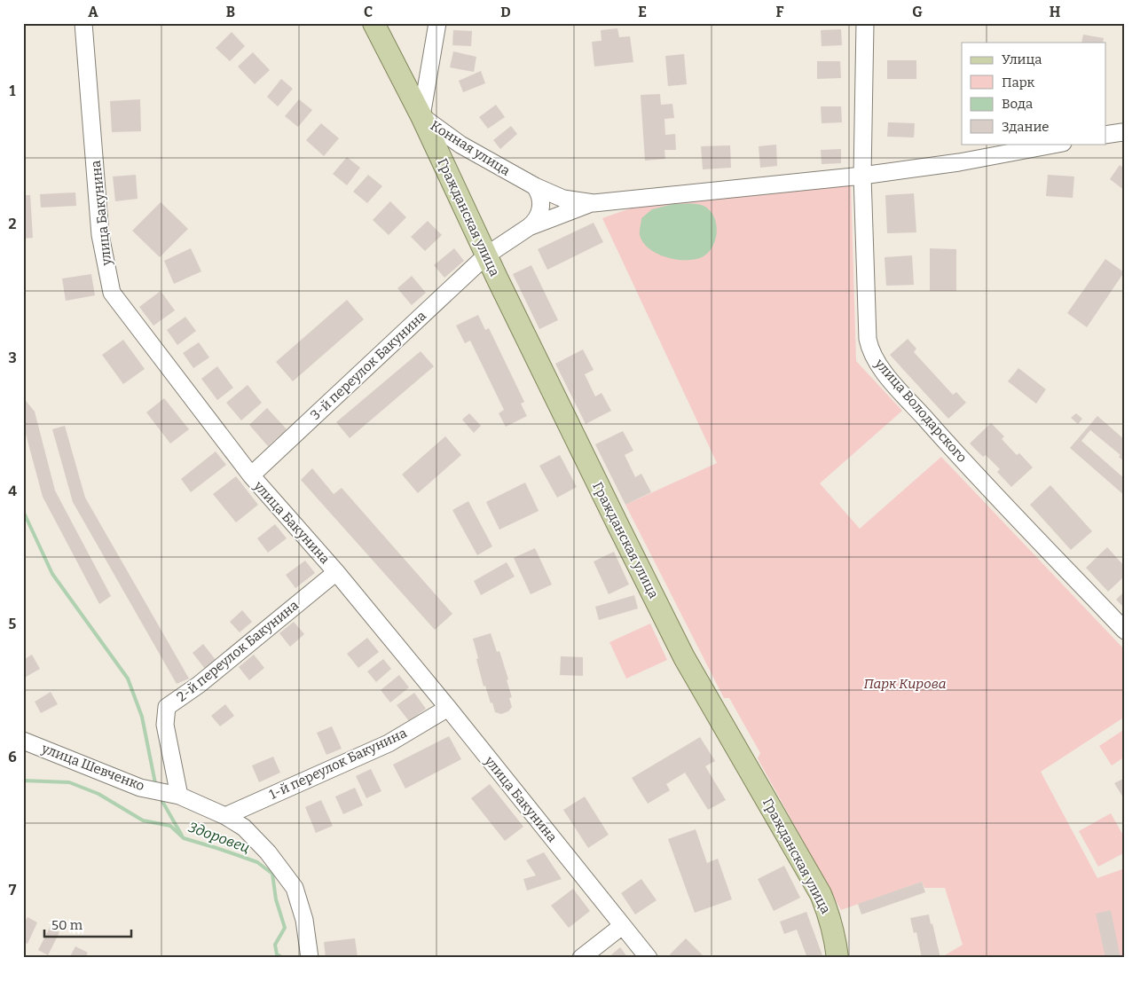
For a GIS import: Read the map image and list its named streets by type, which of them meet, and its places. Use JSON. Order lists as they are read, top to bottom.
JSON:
{
  "streets": {
    "main road": ["Конная улица", "Гражданская улица"],
    "street": [
      "улица Бакунина",
      "3-й переулок Бакунина",
      "улица Володарского",
      "2-й переулок Бакунина",
      "1-й переулок Бакунина",
      "улица Шевченко"
    ]
  },
  "crossings": [
    ["Конная улица", "Гражданская улица"],
    ["Конная улица", "3-й переулок Бакунина"],
    ["Конная улица", "улица Володарского"],
    ["улица Бакунина", "3-й переулок Бакунина"],
    ["улица Бакунина", "2-й переулок Бакунина"],
    ["улица Бакунина", "1-й переулок Бакунина"],
    ["Гражданская улица", "3-й переулок Бакунина"],
    ["2-й переулок Бакунина", "улица Шевченко"],
    ["1-й переулок Бакунина", "улица Шевченко"]
  ],
  "water": ["Здоровец"],
  "parks": ["Парк Кирова"],
  "legend": [
    "Улица",
    "Парк",
    "Вода",
    "Здание"
  ],
  "scale_bar": "50 m",
  "grid": {
    "columns": [
      "A",
      "B",
      "C",
      "D",
      "E",
      "F",
      "G",
      "H"
    ],
    "rows": [
      "1",
      "2",
      "3",
      "4",
      "5",
      "6",
      "7"
    ]
  }
}
